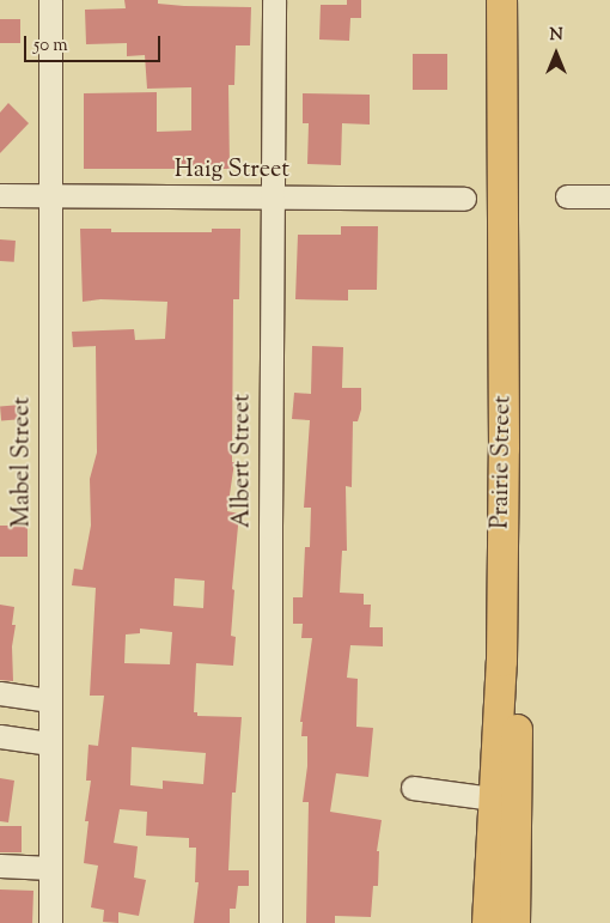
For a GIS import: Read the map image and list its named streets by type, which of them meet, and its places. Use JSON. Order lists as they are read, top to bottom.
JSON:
{
  "streets": {
    "main road": ["Prairie Street"],
    "street": ["Haig Street", "Albert Street", "Mabel Street"]
  },
  "crossings": [
    ["Haig Street", "Albert Street"],
    ["Haig Street", "Mabel Street"]
  ],
  "scale_bar": "50 m",
  "north": "top"
}
